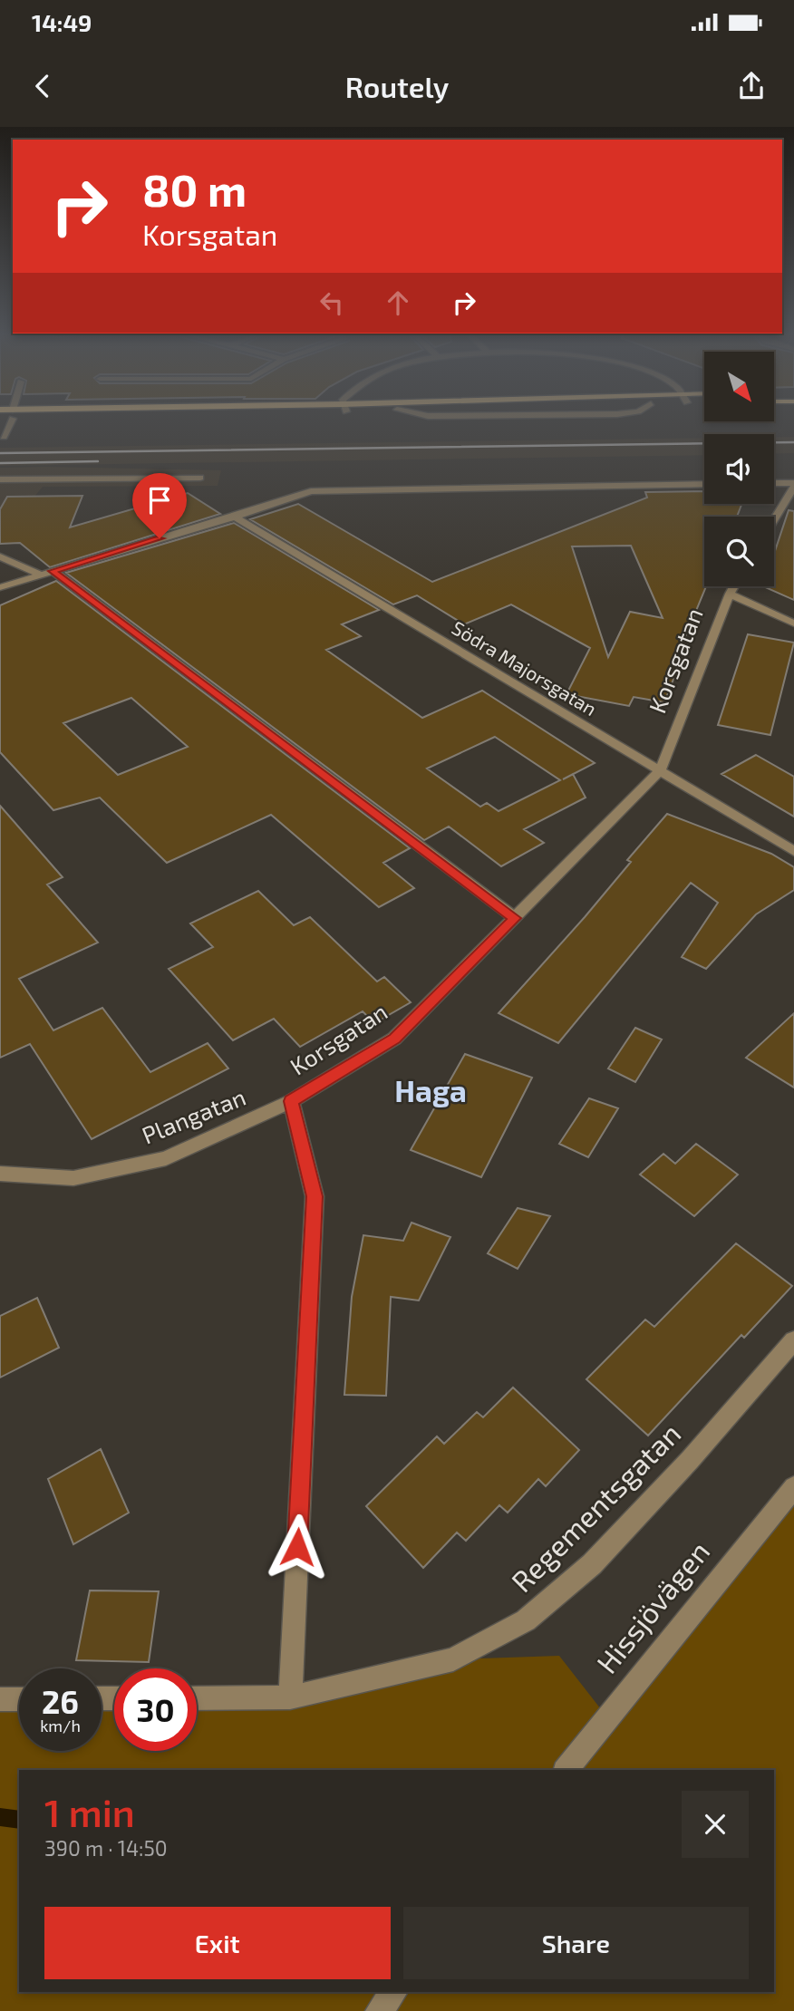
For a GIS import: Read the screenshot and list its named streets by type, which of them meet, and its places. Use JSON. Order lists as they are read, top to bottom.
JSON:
{
  "streets": {
    "street": [
      "Korsgatan",
      "Södra Majorsgatan",
      "Plangatan",
      "Regementsgatan",
      "Hissjövägen"
    ]
  },
  "crossings": [
    ["Korsgatan", "Södra Majorsgatan"],
    ["Korsgatan", "Plangatan"],
    ["Korsgatan", "Regementsgatan"]
  ],
  "districts": ["Haga"],
  "north": "bottom right",
  "page": {
    "status": "14:49",
    "header": "Routely",
    "turn": ["80 m", "Korsgatan"],
    "speed": "26 km/h",
    "limit": "30",
    "heading": ["1 min", "390 m · 14:50"],
    "buttons": ["Exit", "Share"]
  }
}
